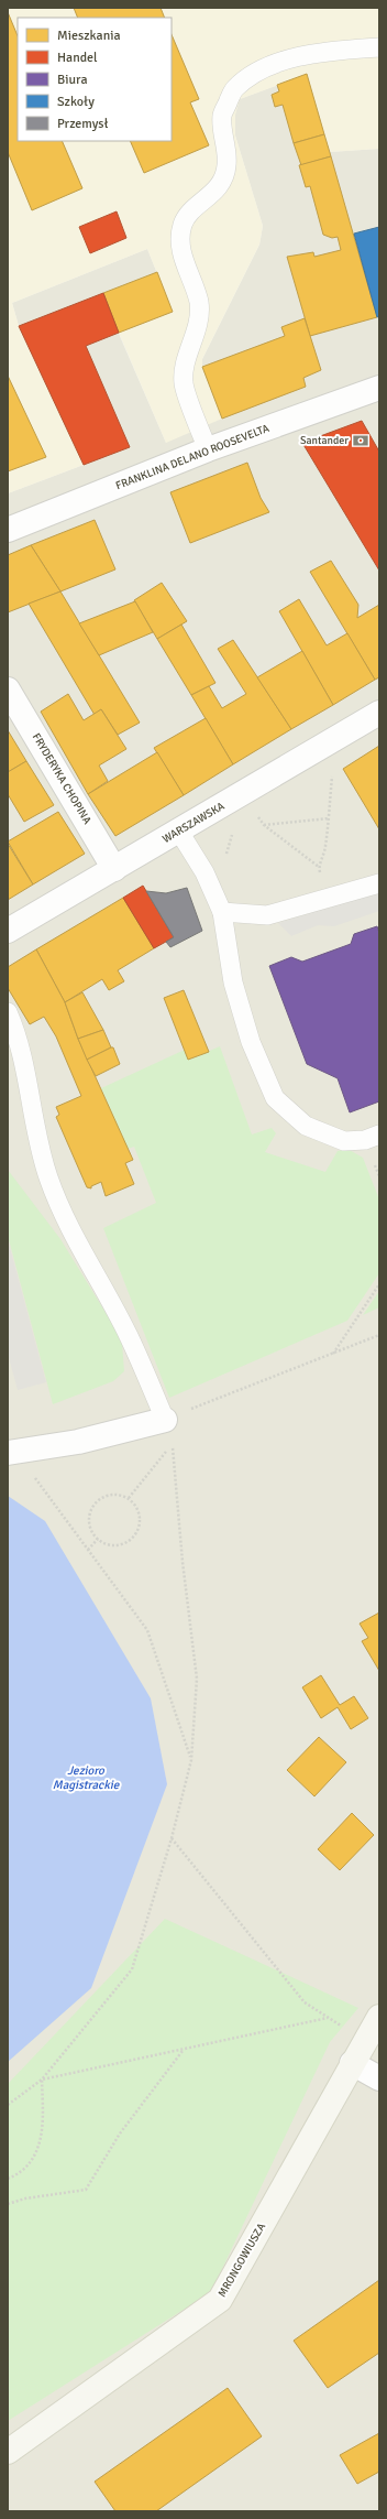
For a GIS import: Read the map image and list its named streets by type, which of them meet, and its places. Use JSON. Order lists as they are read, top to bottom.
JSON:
{
  "streets": {
    "street": [
      "FRANKLINA DELANO ROOSEVELTA",
      "FRYDERYKA CHOPINA",
      "WARSZAWSKA",
      "MRONGOWIUSZA"
    ]
  },
  "crossings": [
    ["FRYDERYKA CHOPINA", "WARSZAWSKA"]
  ],
  "water": ["Jezioro Magistrackie"],
  "places": {
    "bank": ["Santander"]
  },
  "legend": [
    "Mieszkania",
    "Handel",
    "Biura",
    "Szkoły",
    "Przemysł"
  ]
}
